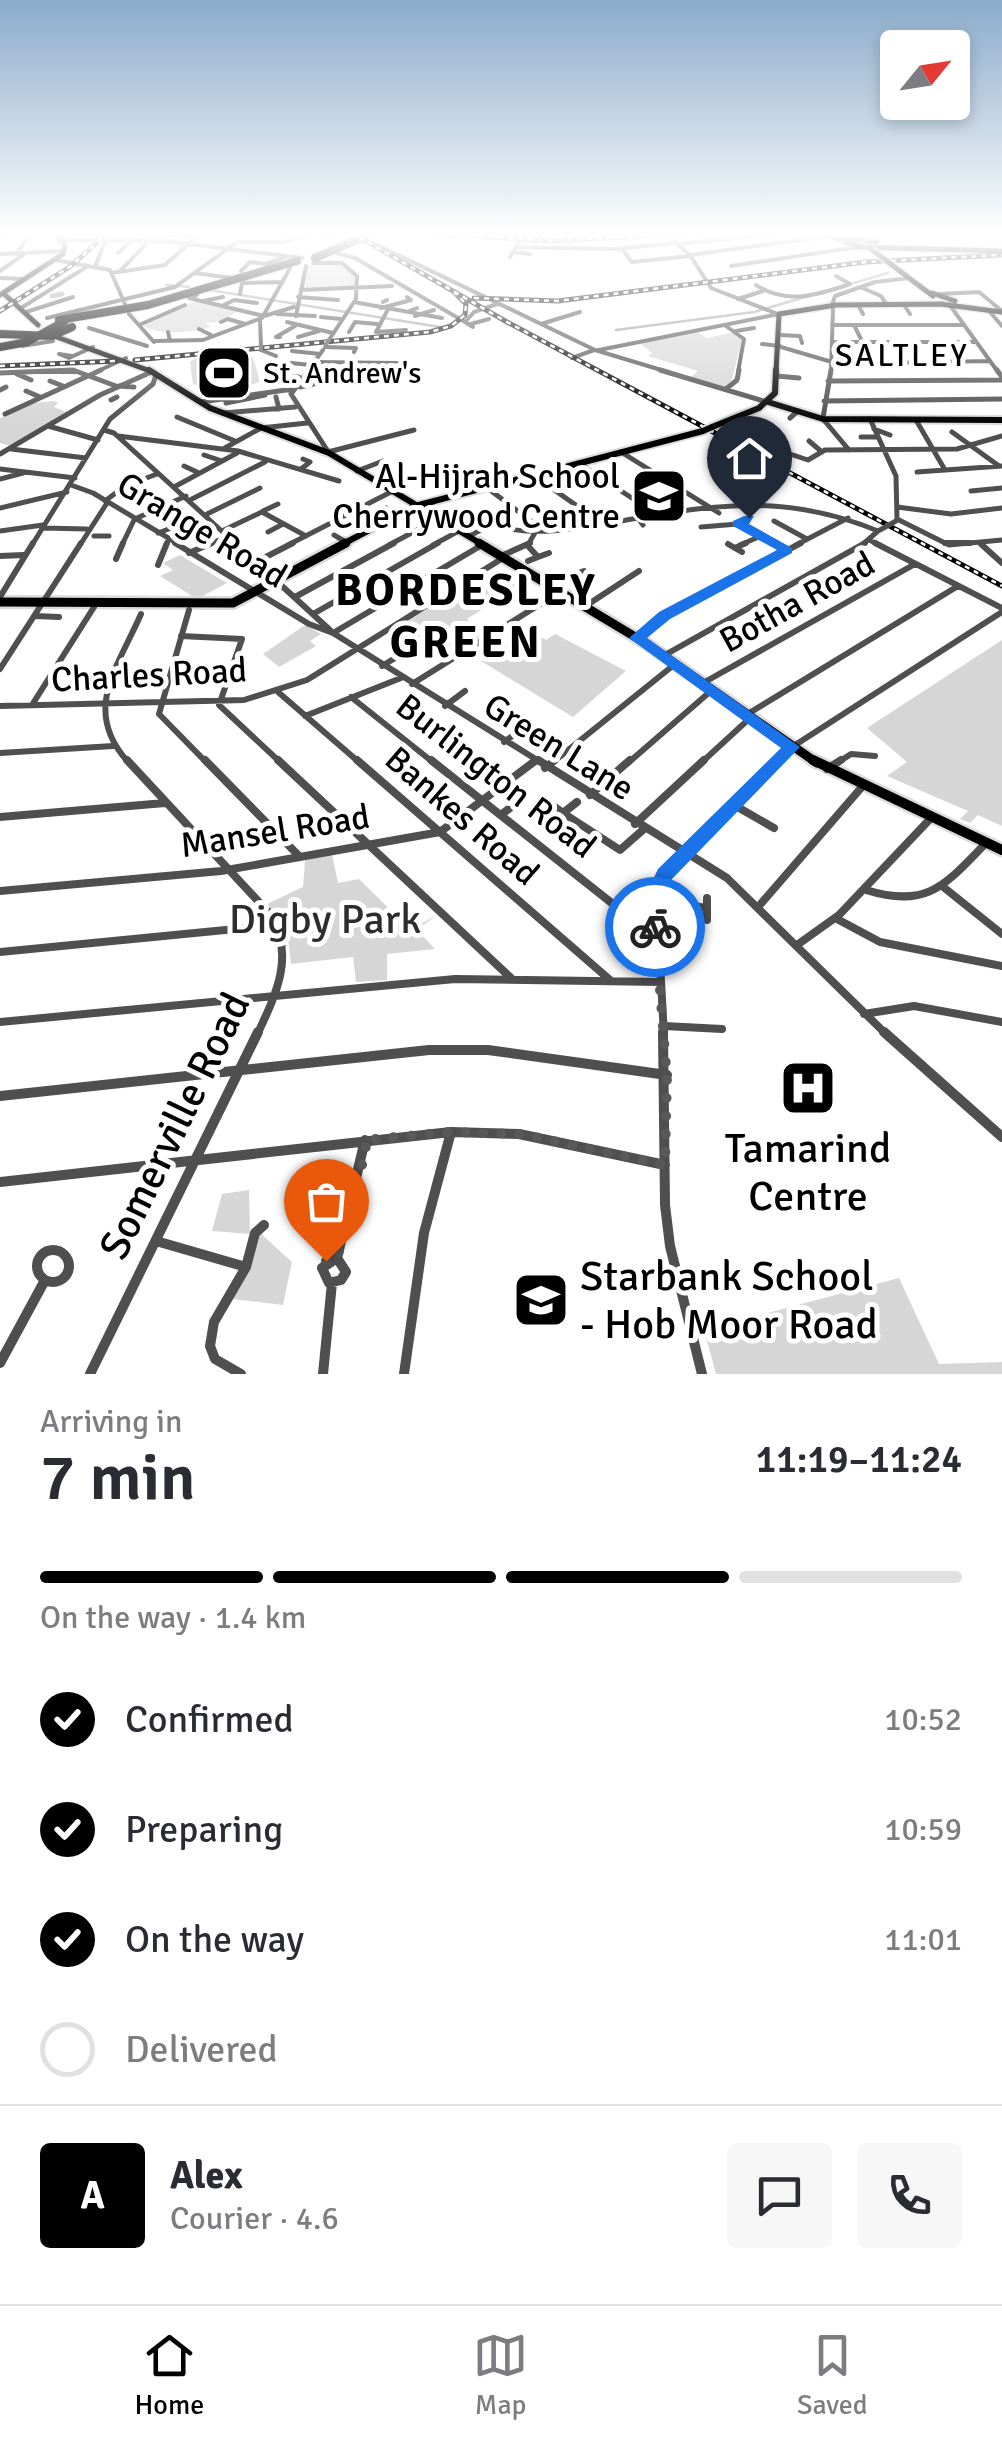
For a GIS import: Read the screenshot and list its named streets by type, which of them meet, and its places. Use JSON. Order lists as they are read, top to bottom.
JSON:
{
  "streets": {
    "street": [
      "Grange Road",
      "Botha Road",
      "Charles Road",
      "Green Lane",
      "Burlington Road",
      "Bankes Road",
      "Mansel Road",
      "Somerville Road"
    ]
  },
  "crossings": [
    ["Grange Road", "Charles Road"],
    ["Grange Road", "Green Lane"],
    ["Botha Road", "Green Lane"],
    ["Charles Road", "Green Lane"],
    ["Charles Road", "Bankes Road"],
    ["Green Lane", "Mansel Road"],
    ["Burlington Road", "Mansel Road"],
    ["Bankes Road", "Mansel Road"]
  ],
  "districts": ["SALTLEY", "BORDESLEY GREEN"],
  "parks": ["Digby Park"],
  "places": {
    "sports": ["St. Andrew's"],
    "school or university": ["Al-Hijrah School Cherrywood Centre", "Starbank School - Hob Moor Road"],
    "hospital": ["Tamarind Centre"]
  },
  "north": "top right",
  "page": {
    "heading": ["7 min", "Arriving in", "11:19–11:24"],
    "panel": ["Alex", "Courier · 4.6"],
    "bar": "On the way · 1.4 km",
    "list": [
      ["Confirmed", "10:52"],
      ["Preparing", "10:59"],
      ["On the way", "11:01"],
      "Delivered"
    ],
    "round": "A",
    "tabs": ["Home", "Map", "Saved"]
  }
}
